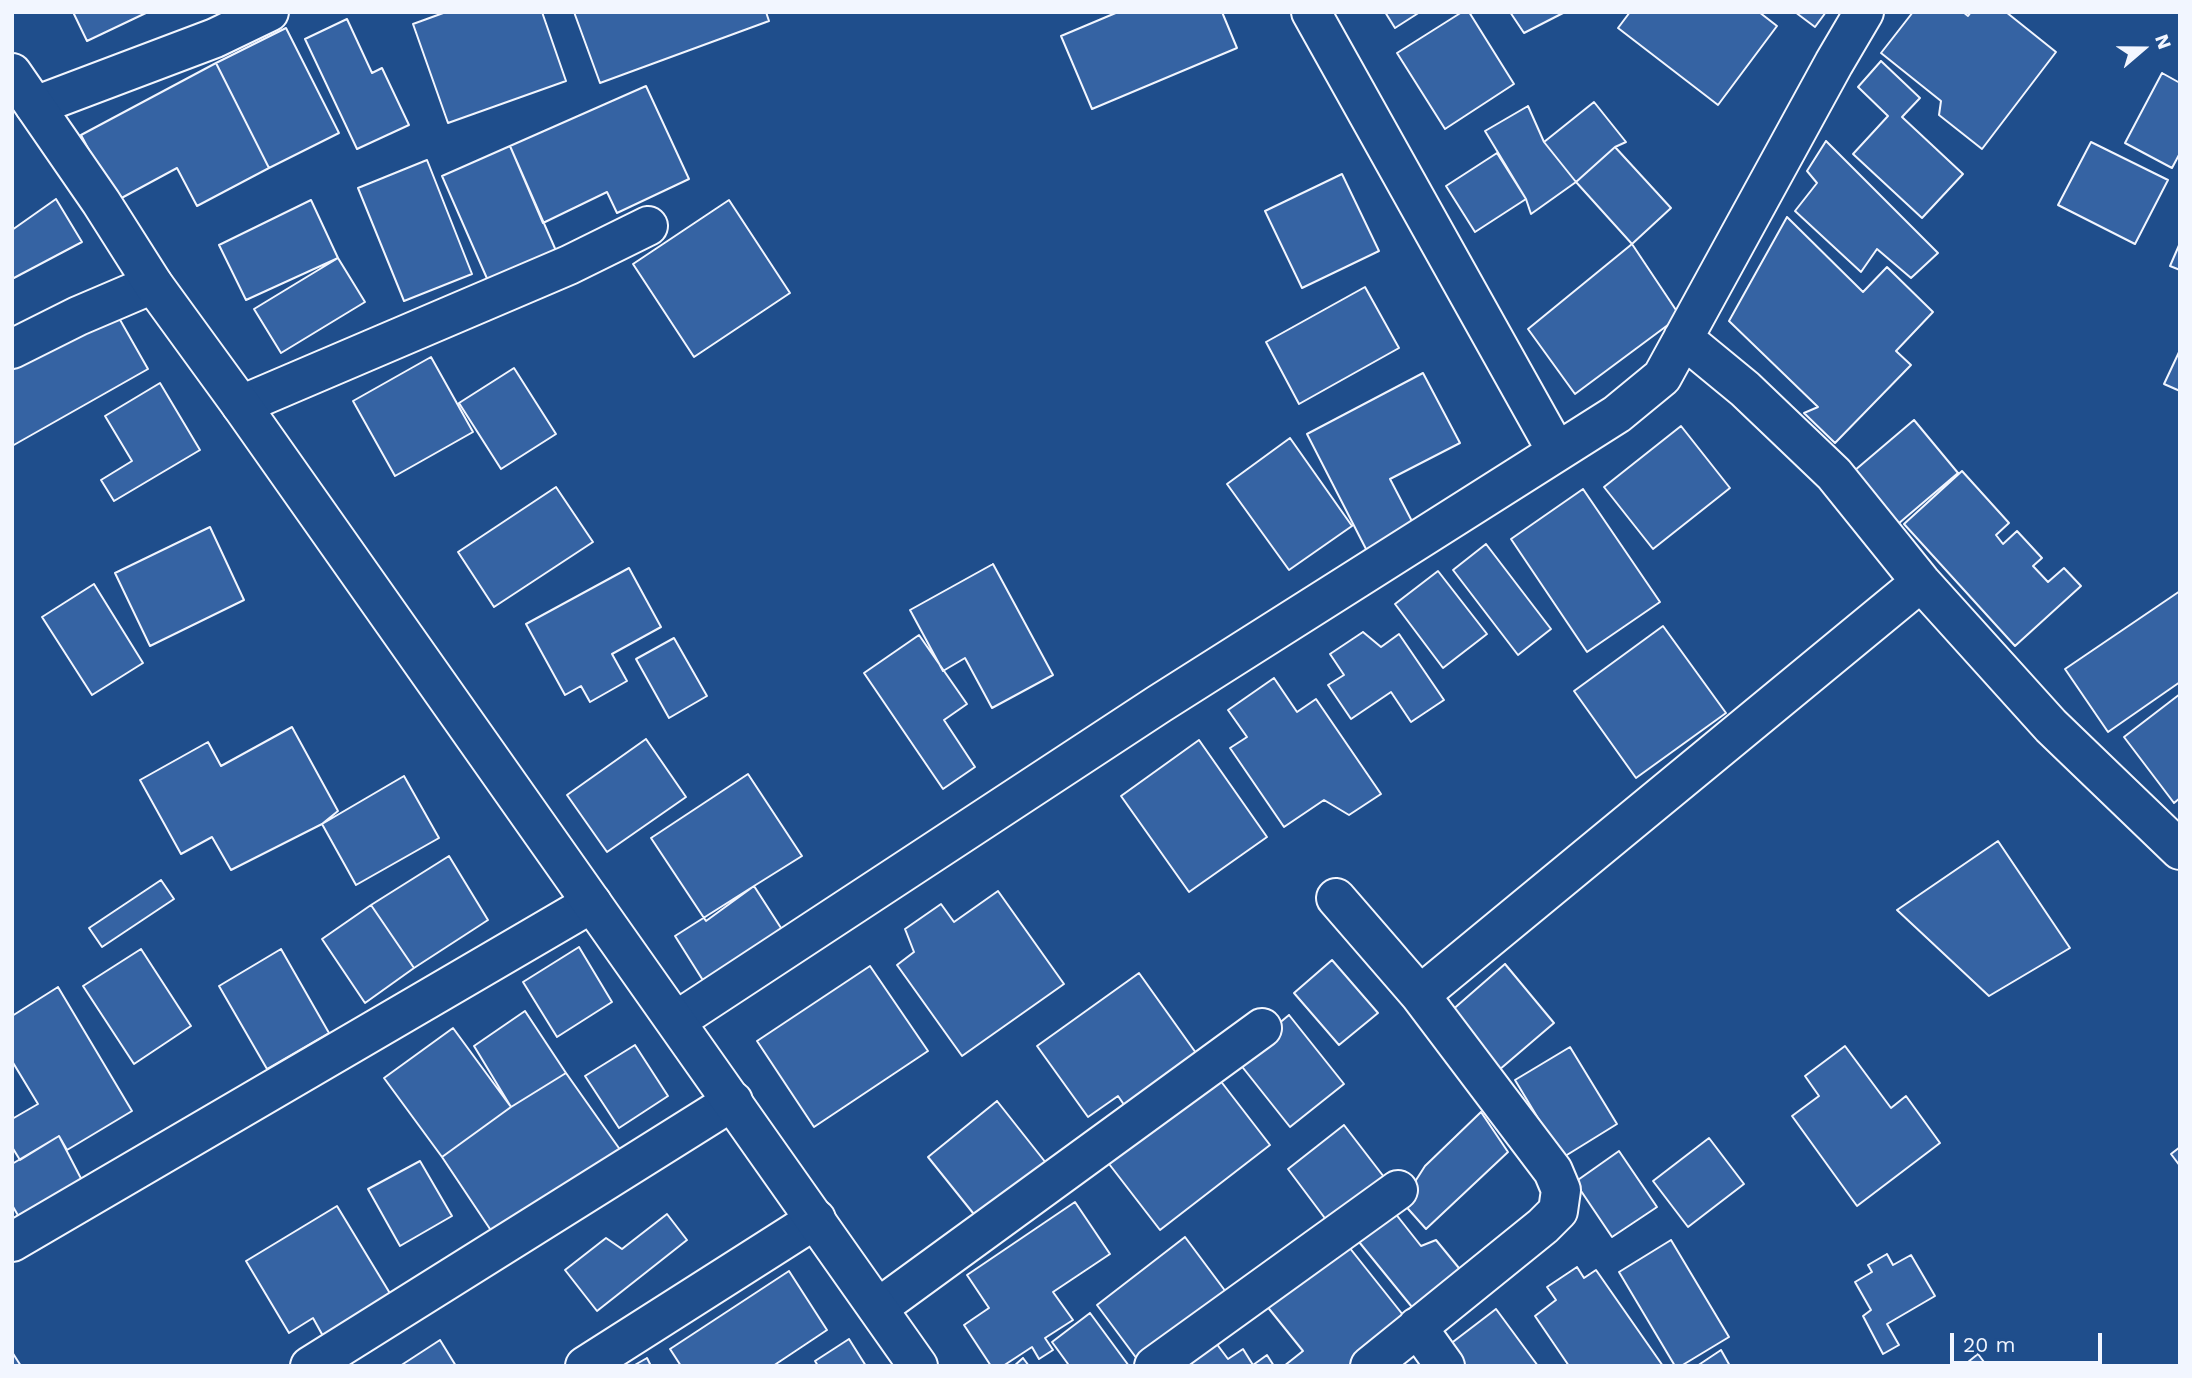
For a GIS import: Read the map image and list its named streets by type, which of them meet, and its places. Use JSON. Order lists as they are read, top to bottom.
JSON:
{
  "scale_bar": "20 m",
  "north": "right"
}
